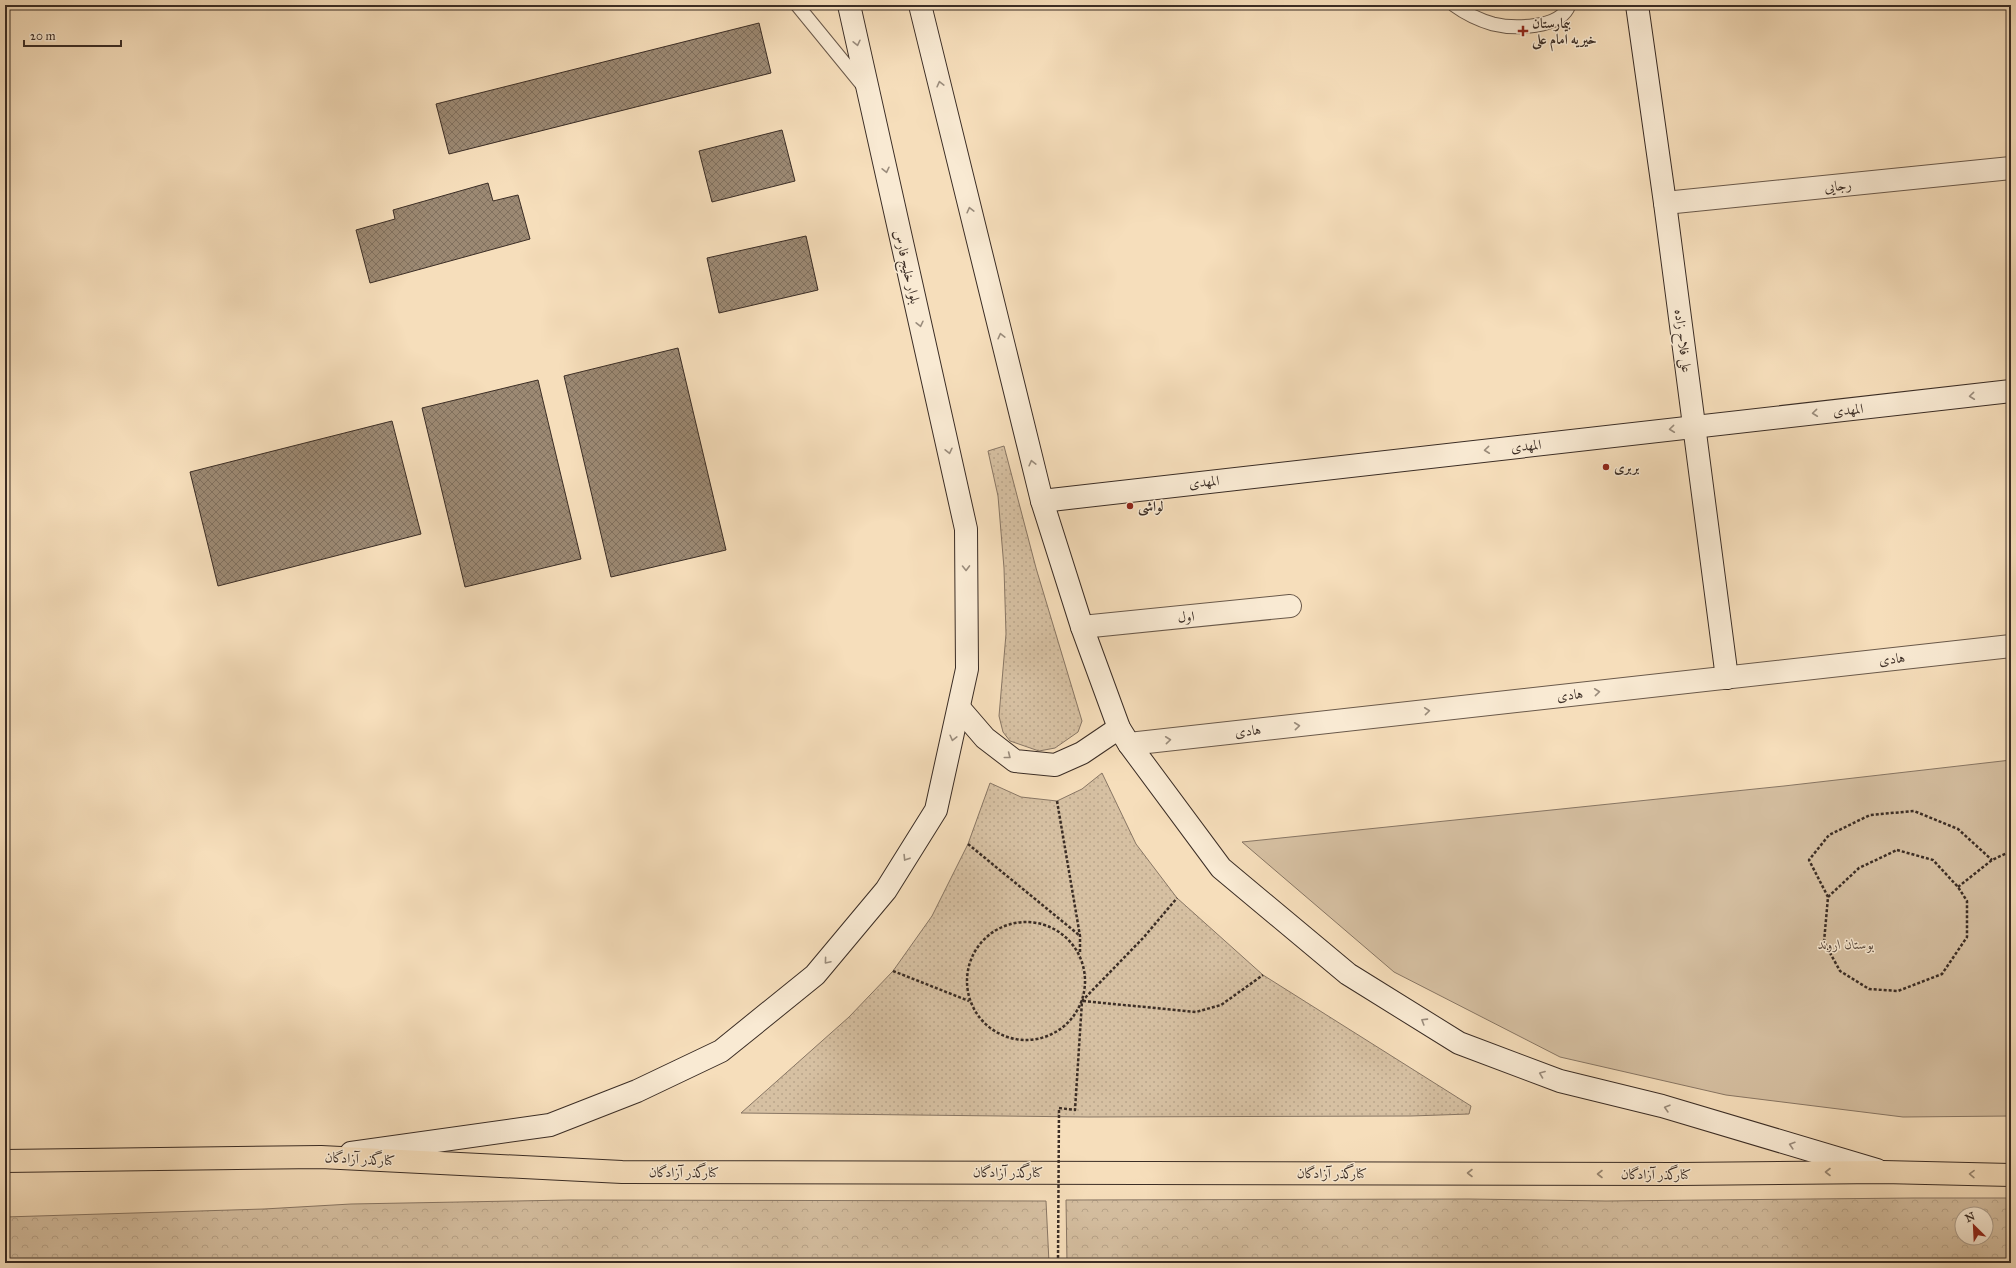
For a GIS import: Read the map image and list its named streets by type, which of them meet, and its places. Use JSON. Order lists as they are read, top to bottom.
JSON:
{
  "streets": {
    "main road": [
      "رجایی",
      "بلوار خلیج فارس",
      "علی فلاح زاده",
      "المهدی",
      "اول",
      "هادی",
      "کنارگذر آزادگان"
    ]
  },
  "crossings": [
    ["رجایی", "علی فلاح زاده"],
    ["بلوار خلیج فارس", "کنارگذر آزادگان"],
    ["علی فلاح زاده", "المهدی"],
    ["علی فلاح زاده", "هادی"]
  ],
  "one_way": [
    "بلوار خلیج فارس",
    "المهدی",
    "هادی",
    "کنارگذر آزادگان"
  ],
  "parks": ["بوستان اروند"],
  "places": {
    "health": ["بیمارستان خیریه امام علی"],
    "other": ["بربری", "لواشی"]
  },
  "scale_bar": "20 m",
  "north": "top left"
}
